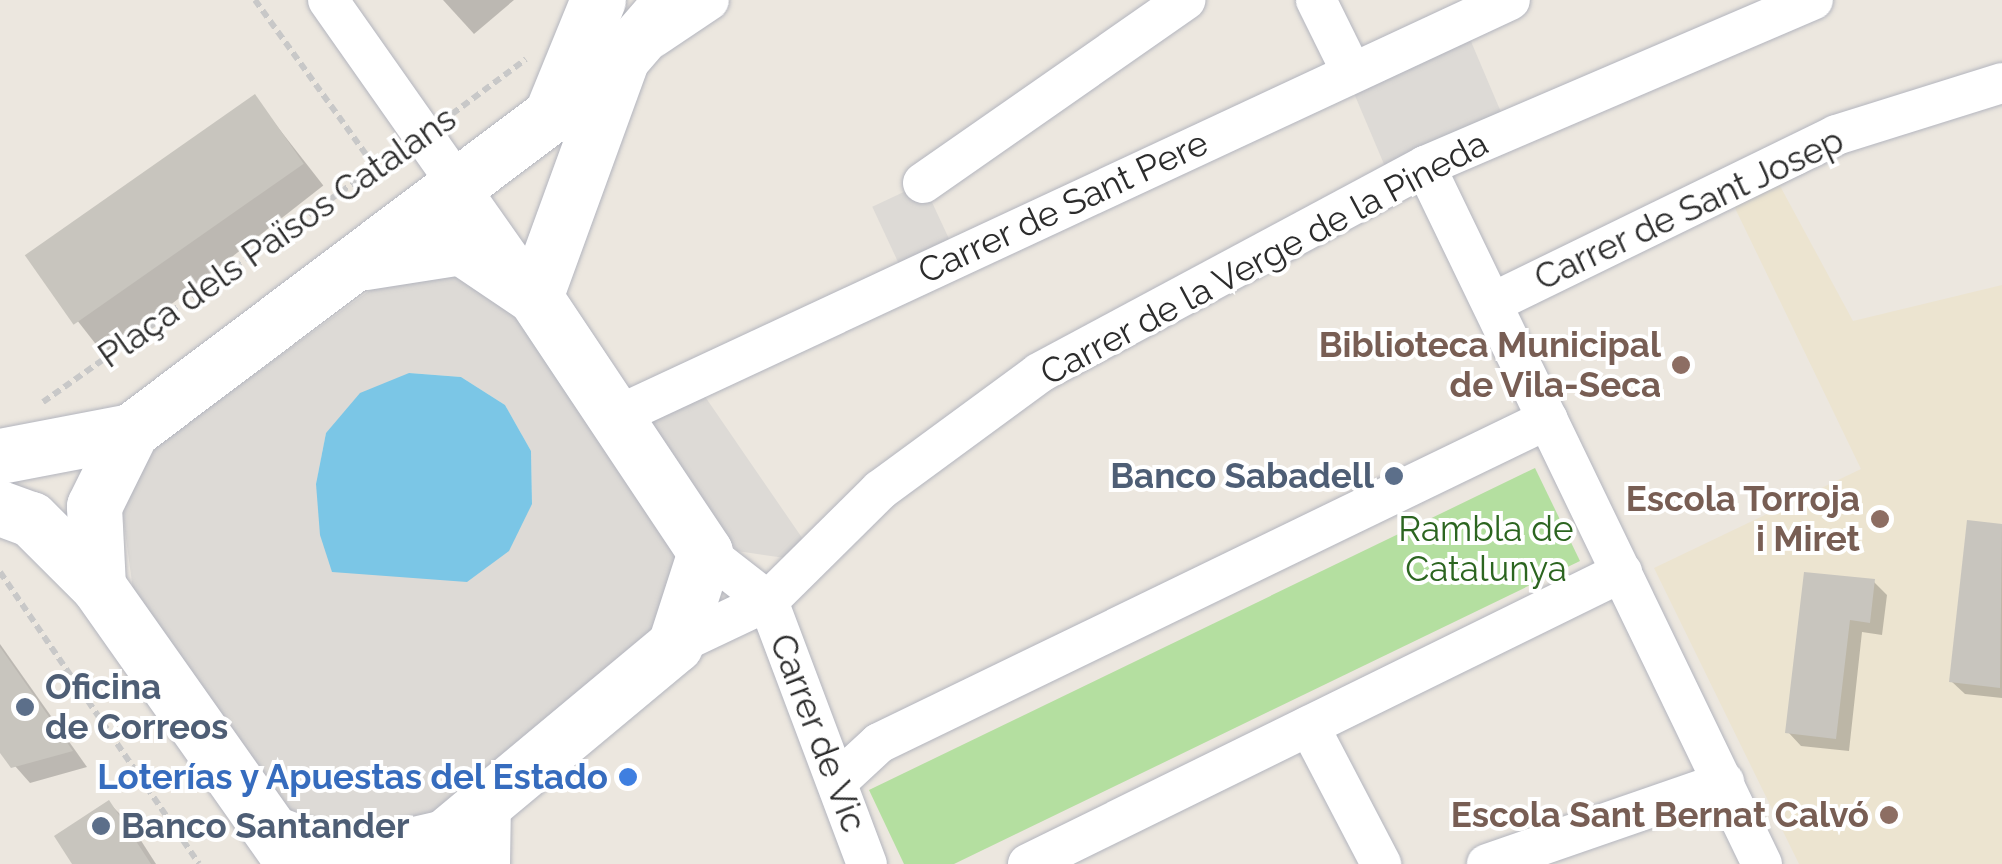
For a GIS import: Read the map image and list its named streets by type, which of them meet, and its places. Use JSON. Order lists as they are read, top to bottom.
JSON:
{
  "streets": {
    "street": [
      "Carrer de Sant Pere",
      "Carrer de Sant Josep",
      "Plaça dels Països Catalans",
      "Carrer de la Verge de la Pineda",
      "Carrer de Vic"
    ]
  },
  "crossings": [
    ["Carrer de Sant Pere", "Plaça dels Països Catalans"],
    ["Carrer de la Verge de la Pineda", "Carrer de Vic"]
  ],
  "parks": ["Rambla de Catalunya"],
  "places": [
    "Biblioteca Municipal de Vila-Seca",
    "Banco Sabadell",
    "Escola Torroja i Miret",
    "Oficina de Correos",
    "Loterías y Apuestas del Estado",
    "Escola Sant Bernat Calvó",
    "Banco Santander"
  ]
}
